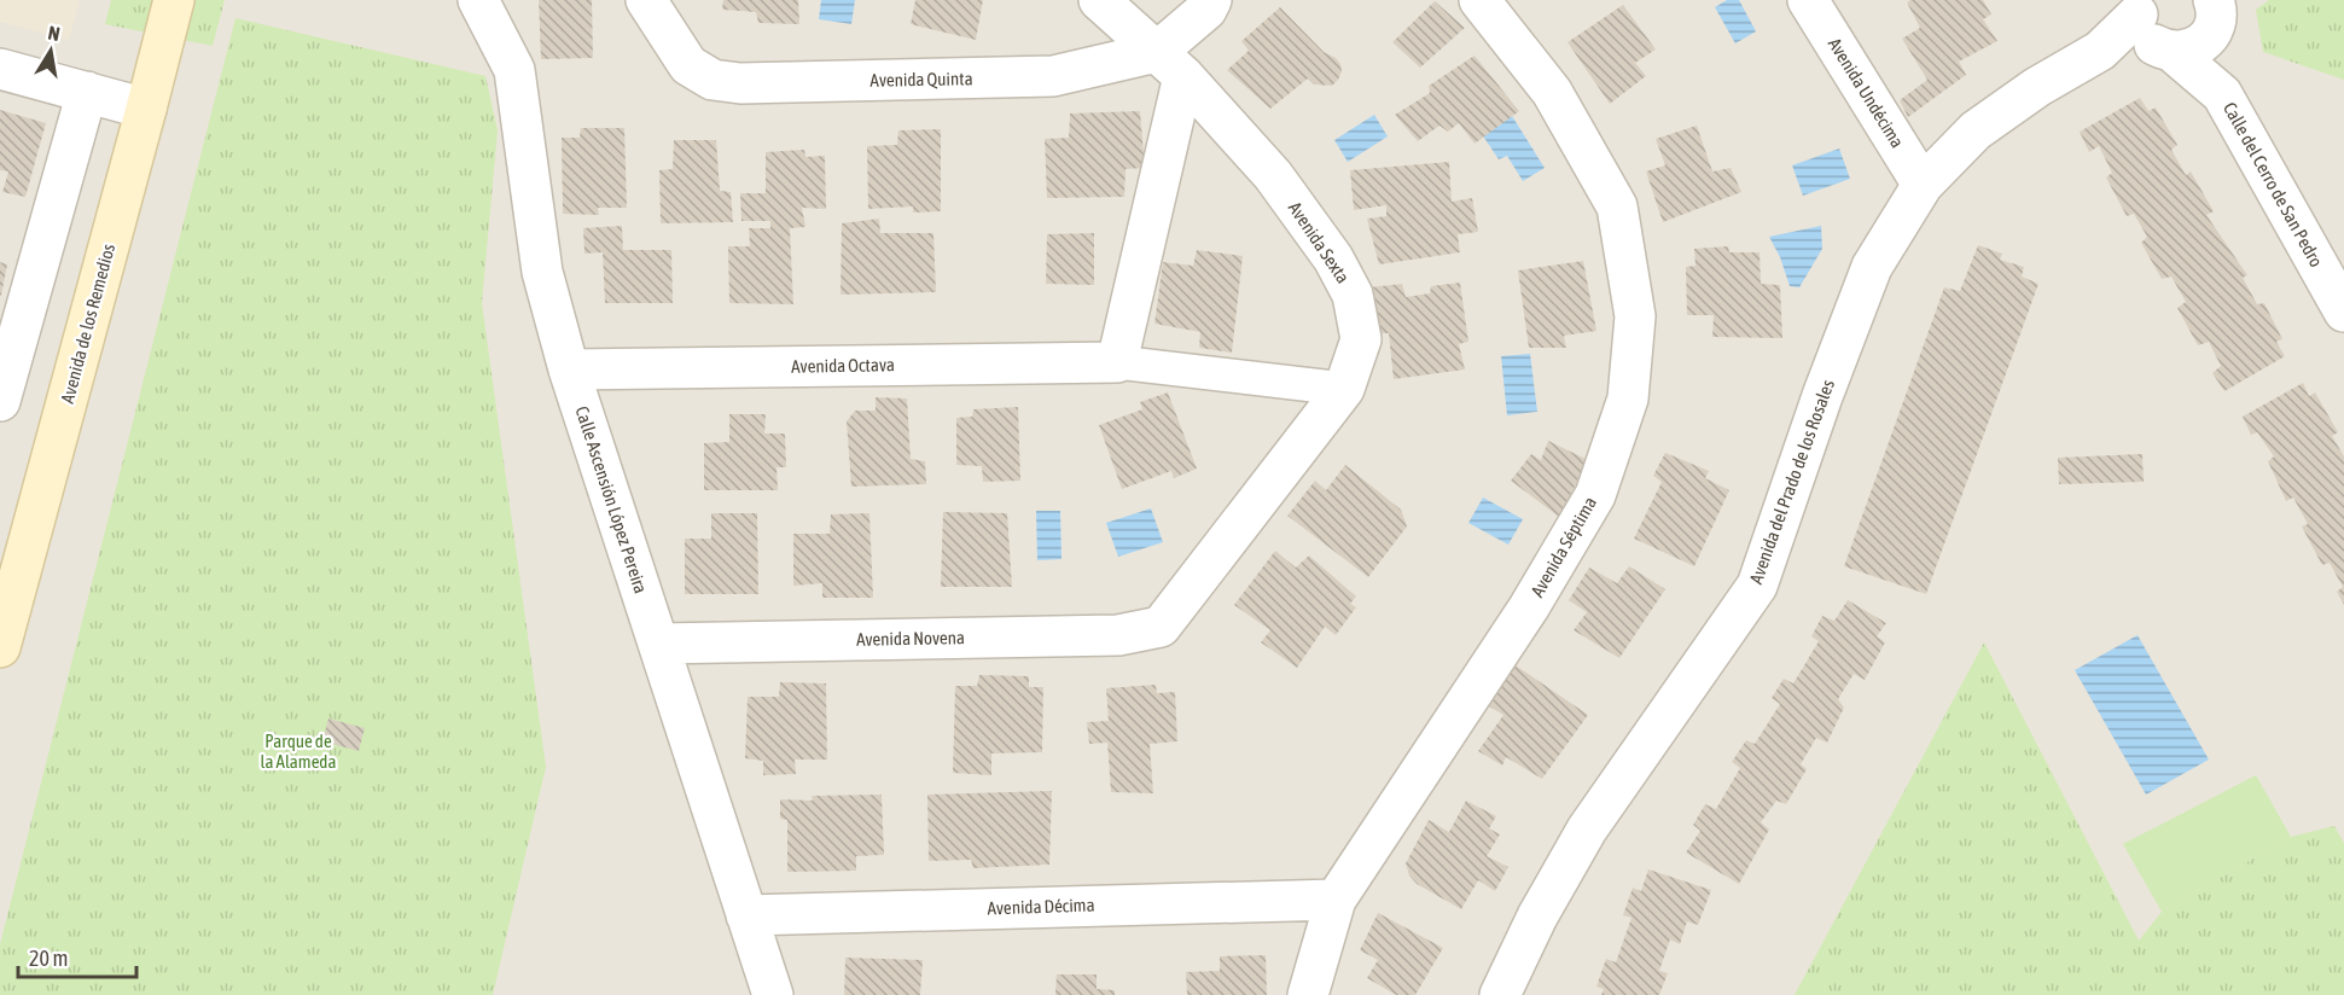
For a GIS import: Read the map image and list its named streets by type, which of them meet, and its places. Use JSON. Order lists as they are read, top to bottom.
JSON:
{
  "streets": {
    "main road": ["Avenida de los Remedios"],
    "street": [
      "Avenida Quinta",
      "Avenida Undécima",
      "Calle del Cerro de San Pedro",
      "Avenida Sexta",
      "Avenida Octava",
      "Avenida del Prado de los Rosales",
      "Calle Ascensión López Pereira",
      "Avenida Séptima",
      "Avenida Novena",
      "Avenida Décima"
    ]
  },
  "crossings": [
    ["Avenida Quinta", "Avenida Sexta"],
    ["Avenida Undécima", "Avenida del Prado de los Rosales"],
    ["Calle del Cerro de San Pedro", "Avenida del Prado de los Rosales"],
    ["Avenida Sexta", "Avenida Octava"],
    ["Avenida Sexta", "Avenida Novena"],
    ["Avenida Octava", "Calle Ascensión López Pereira"],
    ["Calle Ascensión López Pereira", "Avenida Novena"],
    ["Calle Ascensión López Pereira", "Avenida Décima"],
    ["Avenida Séptima", "Avenida Décima"]
  ],
  "parks": ["Parque de la Alameda"],
  "scale_bar": "20 m",
  "north": "top"
}
